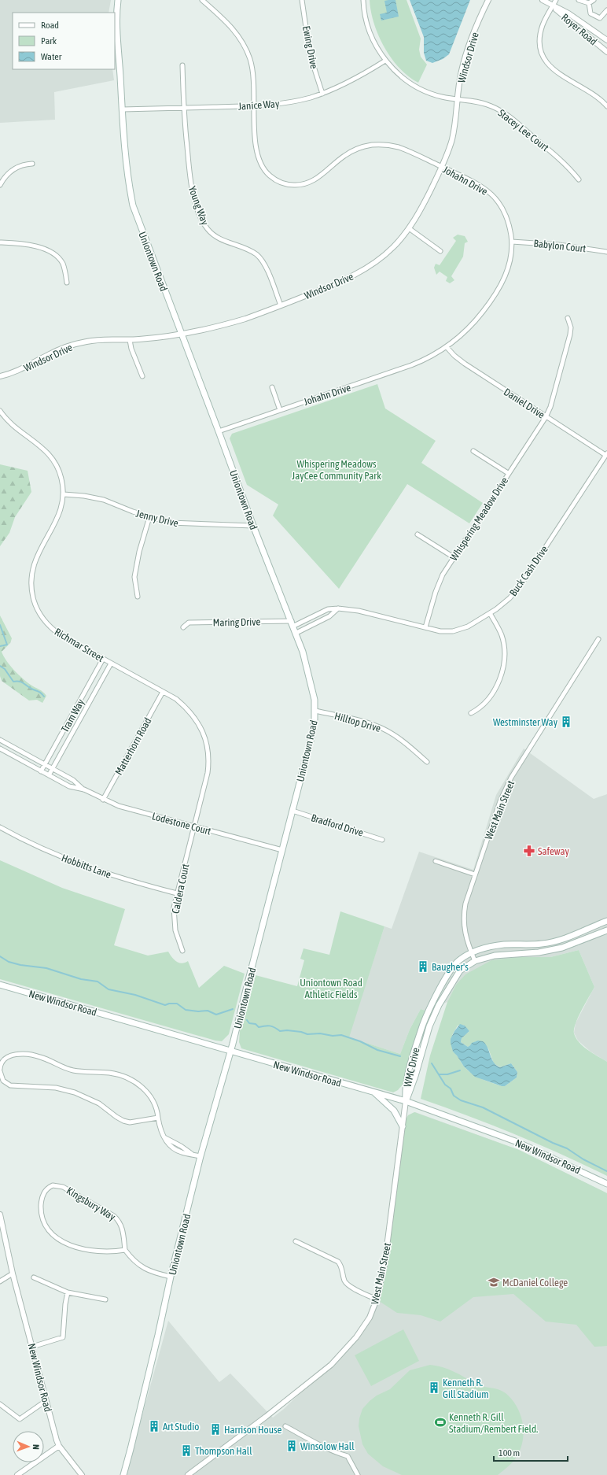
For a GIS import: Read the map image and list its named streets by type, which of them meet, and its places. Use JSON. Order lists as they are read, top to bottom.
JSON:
{
  "streets": {
    "main road": ["Uniontown Road", "New Windsor Road", "WMC Drive"],
    "street": [
      "Royer Road",
      "Ewing Drive",
      "Windsor Drive",
      "Janice Way",
      "Stacey Lee Court",
      "Johahn Drive",
      "Young Way",
      "Babylon Court",
      "Daniel Drive",
      "Jenny Drive",
      "Whispering Meadow Drive",
      "Buck Cash Drive",
      "Maring Drive",
      "Richmar Street",
      "Tram Way",
      "Hilltop Drive",
      "Matterhorn Road",
      "West Main Street",
      "Lodestone Court",
      "Bradford Drive",
      "Hobbitts Lane",
      "Caldera Court",
      "Kingsbury Way"
    ]
  },
  "crossings": [
    ["Ewing Drive", "Janice Way"],
    ["Windsor Drive", "Stacey Lee Court"],
    ["Windsor Drive", "Johahn Drive"],
    ["Windsor Drive", "Young Way"],
    ["Windsor Drive", "Uniontown Road"],
    ["Janice Way", "Stacey Lee Court"],
    ["Janice Way", "Johahn Drive"],
    ["Janice Way", "Young Way"],
    ["Janice Way", "Uniontown Road"],
    ["Johahn Drive", "Babylon Court"],
    ["Johahn Drive", "Uniontown Road"],
    ["Johahn Drive", "Daniel Drive"],
    ["Uniontown Road", "Jenny Drive"],
    ["Uniontown Road", "Buck Cash Drive"],
    ["Uniontown Road", "Maring Drive"],
    ["Uniontown Road", "Hilltop Drive"],
    ["Uniontown Road", "Lodestone Court"],
    ["Uniontown Road", "Bradford Drive"],
    ["Uniontown Road", "New Windsor Road"],
    ["Uniontown Road", "Kingsbury Way"],
    ["Daniel Drive", "Whispering Meadow Drive"],
    ["Daniel Drive", "Buck Cash Drive"],
    ["Jenny Drive", "Richmar Street"],
    ["Whispering Meadow Drive", "Buck Cash Drive"],
    ["Buck Cash Drive", "Maring Drive"],
    ["Richmar Street", "Tram Way"],
    ["Richmar Street", "Matterhorn Road"],
    ["Richmar Street", "Lodestone Court"],
    ["Richmar Street", "Caldera Court"],
    ["Tram Way", "Lodestone Court"],
    ["Matterhorn Road", "Lodestone Court"],
    ["West Main Street", "New Windsor Road"],
    ["West Main Street", "WMC Drive"],
    ["Lodestone Court", "Caldera Court"],
    ["Hobbitts Lane", "Caldera Court"],
    ["New Windsor Road", "WMC Drive"]
  ],
  "parks": ["Whispering Meadows JayCee Community Park", "Uniontown Road Athletic Fields"],
  "places": {
    "building": [
      "Westminster Way",
      "Baugher's",
      "Kenneth R. Gill Stadium",
      "Art Studio",
      "Harrison House",
      "Winsolow Hall",
      "Thompson Hall"
    ],
    "pharmacy": ["Safeway"],
    "school or university": ["McDaniel College"],
    "sports": ["Kenneth R. Gill Stadium/Rembert Field."]
  },
  "legend": ["Road", "Park", "Water"],
  "scale_bar": "100 m",
  "north": "right"
}
